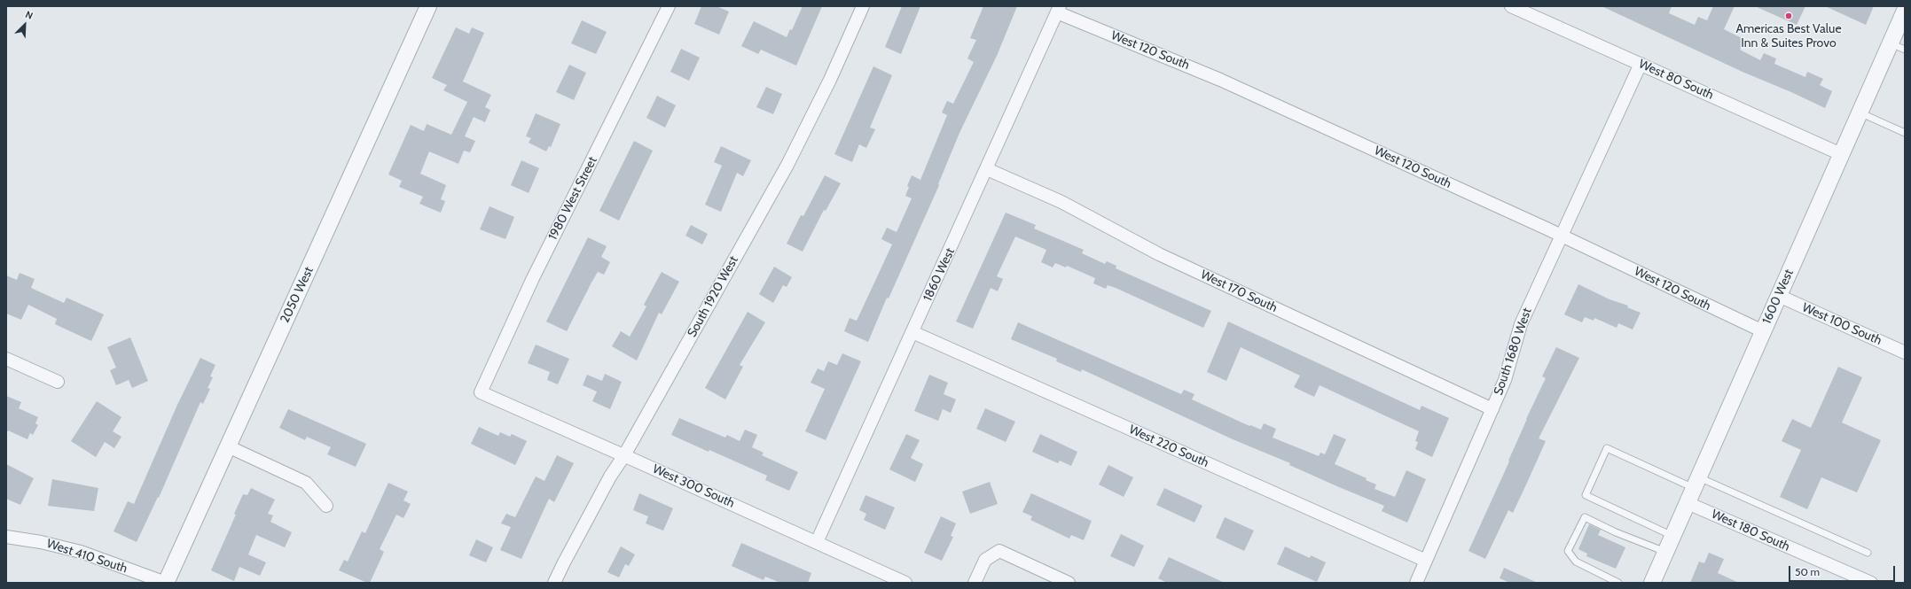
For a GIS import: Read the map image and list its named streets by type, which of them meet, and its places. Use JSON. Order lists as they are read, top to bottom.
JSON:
{
  "streets": {
    "street": [
      "West 120 South",
      "West 80 South",
      "1980 West Street",
      "1860 West",
      "West 170 South",
      "2050 West",
      "South 1920 West",
      "1600 West",
      "West 100 South",
      "South 1680 West",
      "West 220 South",
      "West 300 South",
      "West 180 South",
      "West 410 South"
    ]
  },
  "crossings": [
    ["West 120 South", "1860 West"],
    ["West 120 South", "1600 West"],
    ["West 120 South", "South 1680 West"],
    ["West 80 South", "1600 West"],
    ["West 80 South", "South 1680 West"],
    ["1980 West Street", "West 300 South"],
    ["1860 West", "West 170 South"],
    ["1860 West", "West 220 South"],
    ["1860 West", "West 300 South"],
    ["West 170 South", "South 1680 West"],
    ["2050 West", "West 410 South"],
    ["South 1920 West", "West 300 South"],
    ["1600 West", "West 100 South"],
    ["1600 West", "West 180 South"],
    ["South 1680 West", "West 220 South"]
  ],
  "places": ["Americas Best Value Inn & Suites Provo"],
  "scale_bar": "50 m",
  "north": "top right"
}
